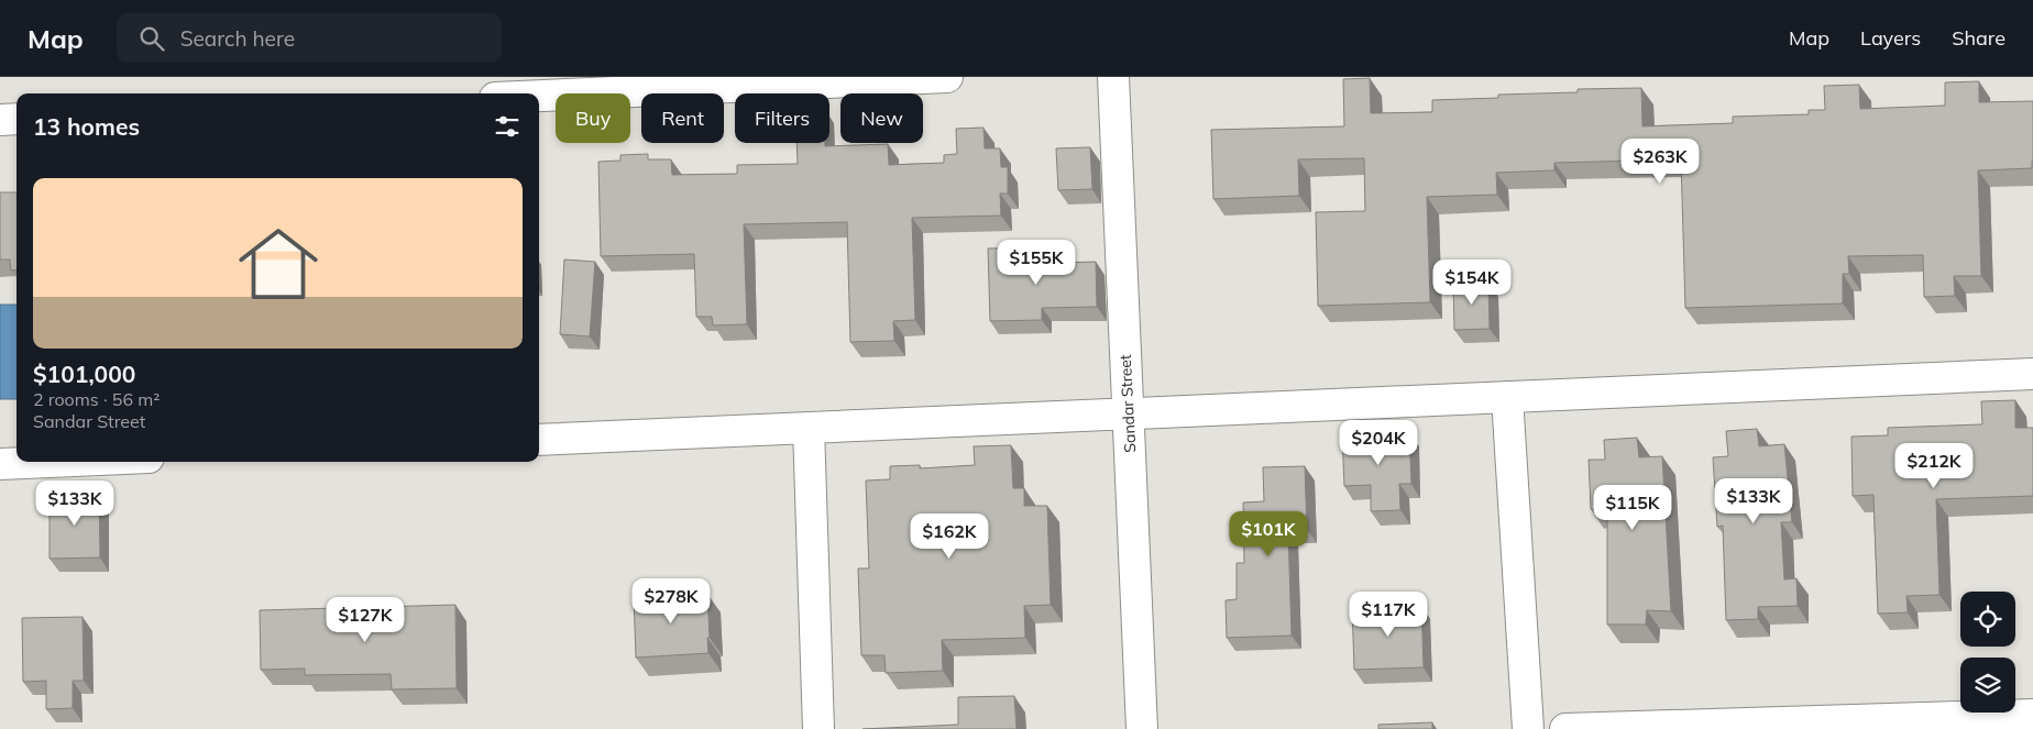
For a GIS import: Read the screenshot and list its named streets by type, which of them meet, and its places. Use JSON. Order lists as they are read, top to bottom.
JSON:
{
  "streets": {
    "street": ["Sandar Street"]
  },
  "page": {
    "header": "Map",
    "search": "Search here",
    "nav": ["Map", "Layers", "Share"],
    "chip": [
      "Buy",
      "Rent",
      "Filters",
      "New"
    ],
    "heading": "13 homes",
    "price": [
      "$263K",
      "$155K",
      "$154K",
      "$204K",
      "$212K",
      "$133K",
      "$133K",
      "$115K",
      "$101K",
      "$162K",
      "$278K",
      "$117K",
      "$127K"
    ],
    "list": [
      {
        "name": "$101,000",
        "note": "2 rooms · 56 m² · Sandar Street"
      }
    ]
  }
}
